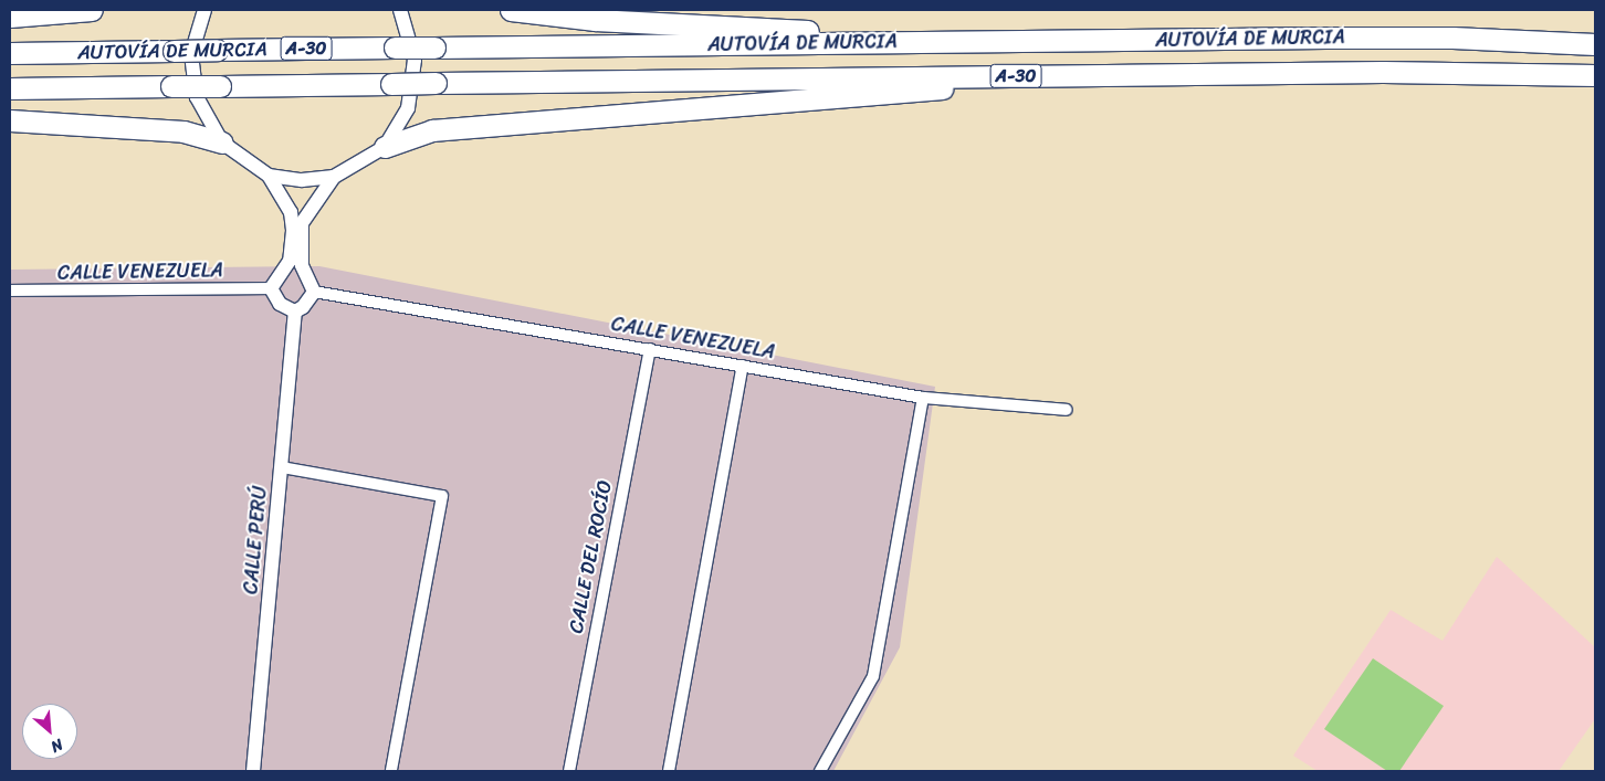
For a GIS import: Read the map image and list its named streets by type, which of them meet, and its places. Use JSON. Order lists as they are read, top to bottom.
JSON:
{
  "streets": {
    "highway": ["AUTOVÍA DE MURCIA", "A-30"],
    "street": ["CALLE VENEZUELA", "CALLE PERÚ", "CALLE DEL ROCÍO"]
  },
  "crossings": [
    ["CALLE VENEZUELA", "CALLE DEL ROCÍO"]
  ],
  "north": "bottom right"
}
